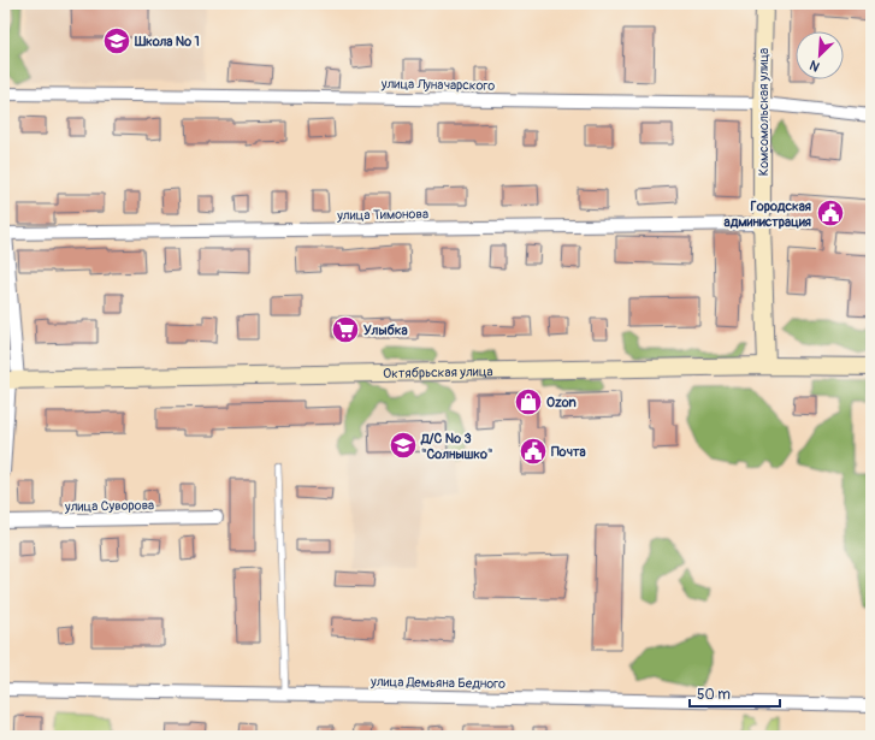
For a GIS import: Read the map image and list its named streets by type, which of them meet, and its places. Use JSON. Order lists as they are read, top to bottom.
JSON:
{
  "streets": {
    "street": [
      "улица Луначарского",
      "Комсомольская улица",
      "улица Тимонова",
      "Октябрьская улица",
      "улица Суворова",
      "улица Демьяна Бедного"
    ]
  },
  "crossings": [
    ["улица Луначарского", "Комсомольская улица"],
    ["Комсомольская улица", "улица Тимонова"],
    ["Комсомольская улица", "Октябрьская улица"]
  ],
  "places": {
    "school or university": ["Школа № 1", "Д/С № 3 \"Солнышко\""],
    "public building": ["Городская администрация", "Почта"],
    "supermarket": ["Улыбка"],
    "shop": ["Ozon"]
  },
  "scale_bar": "50 m",
  "north": "bottom left"
}
